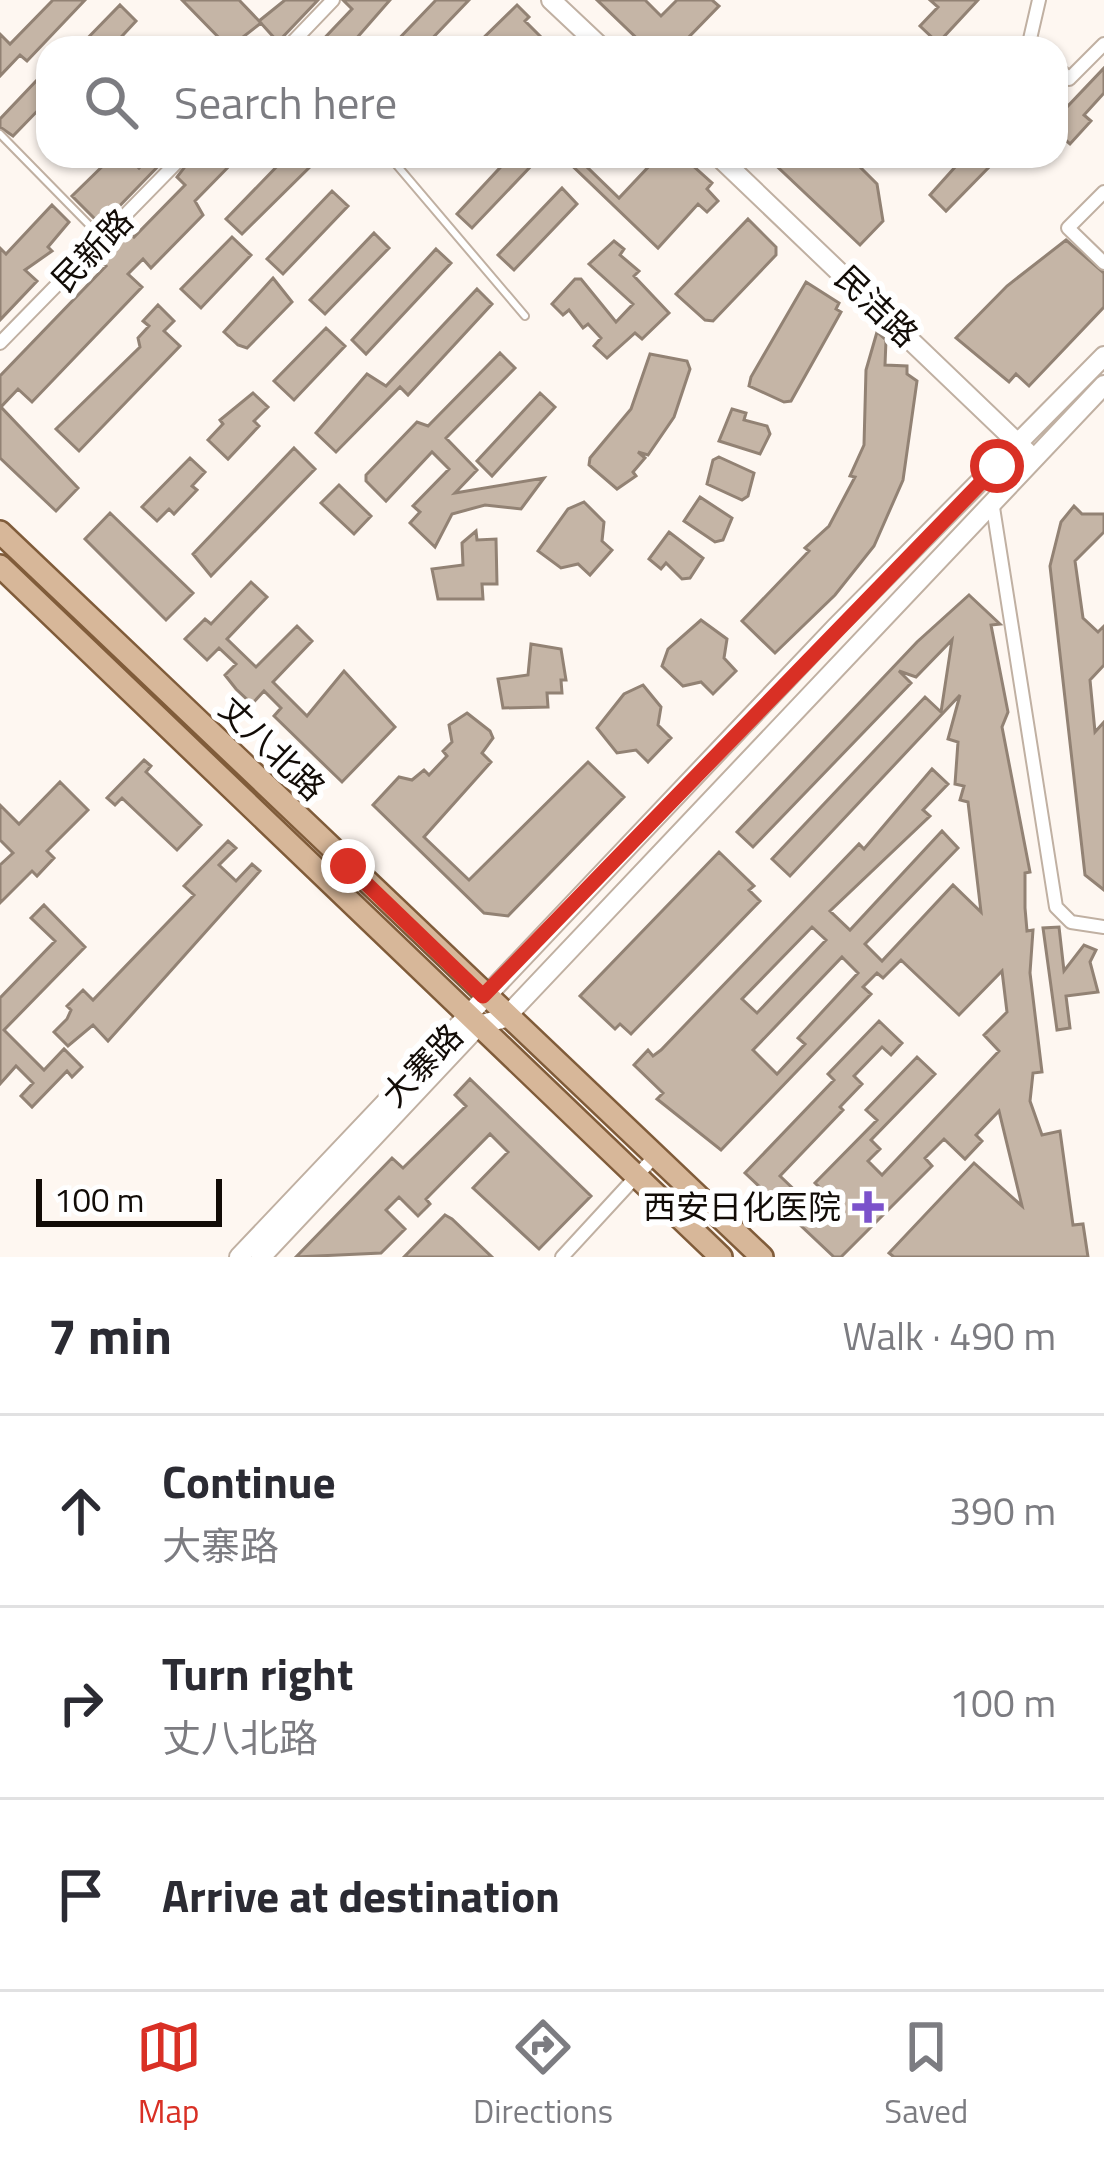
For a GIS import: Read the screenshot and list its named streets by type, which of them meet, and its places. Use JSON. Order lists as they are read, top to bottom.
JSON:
{
  "streets": {
    "main road": ["民洁路", "丈八北路", "大寨路"],
    "street": ["民新路"]
  },
  "crossings": [
    ["民洁路", "大寨路"],
    ["丈八北路", "大寨路"]
  ],
  "places": {
    "health": ["西安日化医院"]
  },
  "scale_bar": "100 m",
  "page": {
    "search": "Search here",
    "scale": "100 m",
    "heading": ["7 min", "Walk · 490 m"],
    "list": [
      ["Continue", "大寨路", "390 m"],
      ["Turn right", "丈八北路", "100 m"],
      "Arrive at destination"
    ],
    "nav": ["Map", "Directions", "Saved"]
  }
}
